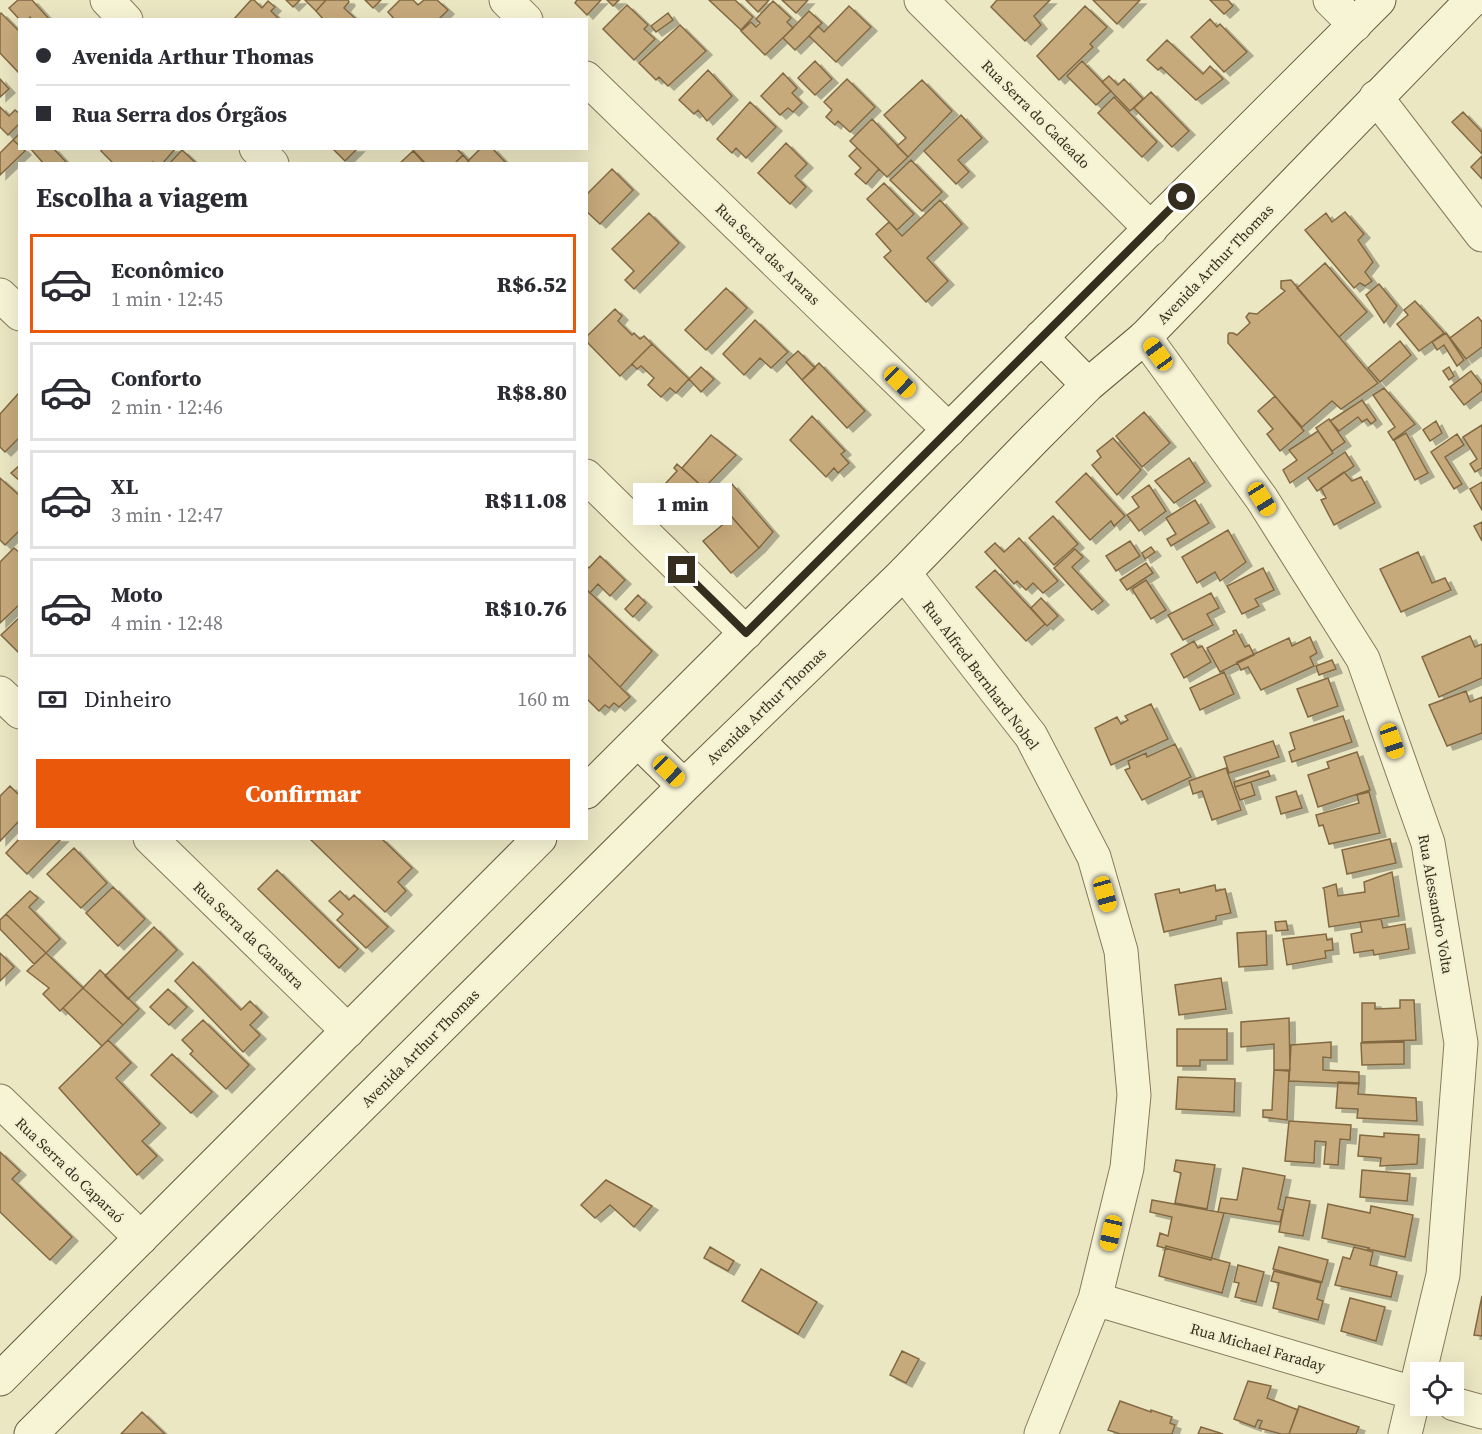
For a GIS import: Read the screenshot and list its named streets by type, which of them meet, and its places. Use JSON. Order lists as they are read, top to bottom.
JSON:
{
  "streets": {
    "street": [
      "Rua Serra do Cadeado",
      "Rua Serra das Araras",
      "Avenida Arthur Thomas",
      "Rua Alfred Bernhard Nobel",
      "Rua Alessandro Volta",
      "Rua Serra da Canastra",
      "Rua Serra do Caparaó",
      "Rua Michael Faraday"
    ]
  },
  "crossings": [
    ["Avenida Arthur Thomas", "Rua Alfred Bernhard Nobel"],
    ["Avenida Arthur Thomas", "Rua Alessandro Volta"],
    ["Rua Alfred Bernhard Nobel", "Rua Michael Faraday"]
  ],
  "page": {
    "banner": ["Avenida Arthur Thomas", "Rua Serra dos Órgãos"],
    "heading": "Escolha a viagem",
    "list": [
      {
        "name": "Econômico",
        "note": "1 min · 12:45",
        "value": "R$6.52"
      },
      {
        "name": "Conforto",
        "note": "2 min · 12:46",
        "value": "R$8.80"
      },
      {
        "name": "XL",
        "note": "3 min · 12:47",
        "value": "R$11.08"
      },
      {
        "name": "Moto",
        "note": "4 min · 12:48",
        "value": "R$10.76"
      }
    ],
    "bubble": "1 min",
    "pay": ["Dinheiro", "160 m"],
    "buttons": "Confirmar"
  }
}
